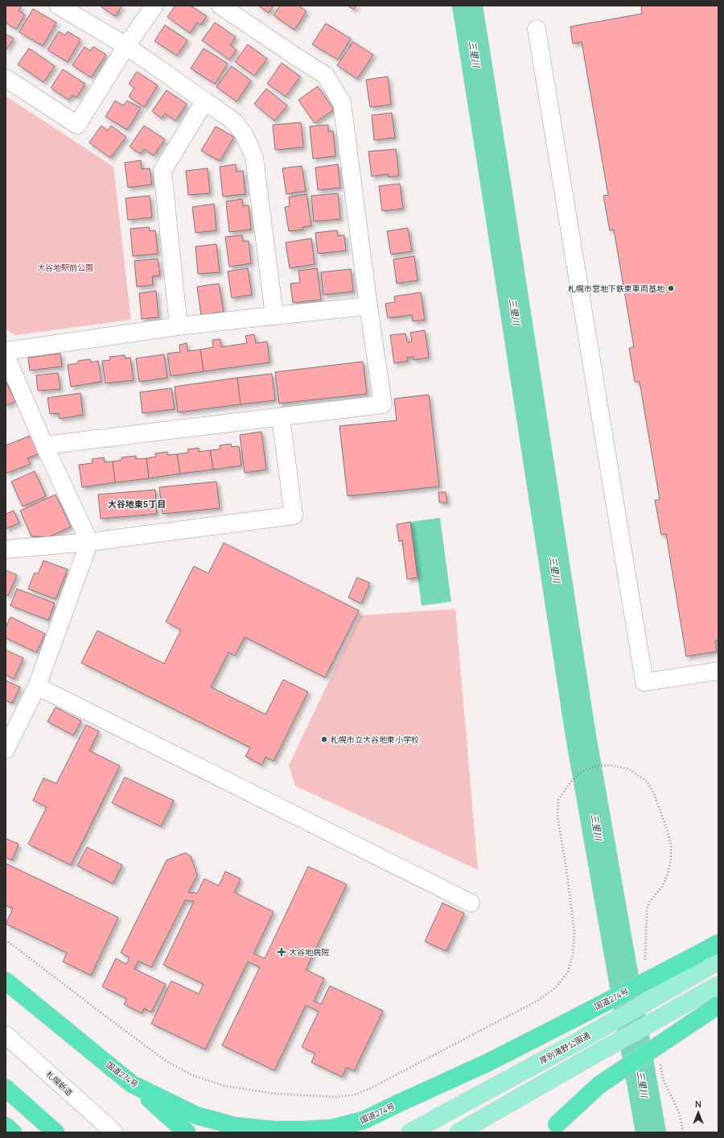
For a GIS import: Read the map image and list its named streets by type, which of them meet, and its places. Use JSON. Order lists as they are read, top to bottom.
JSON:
{
  "streets": {
    "highway": ["国道274号"],
    "main road": ["厚別滝野公園通"],
    "street": ["札幌新道"]
  },
  "crossings": [
    ["国道274号", "厚別滝野公園通"]
  ],
  "districts": ["大谷地東5丁目"],
  "water": ["三里川"],
  "parks": ["大谷地駅前公園"],
  "places": {
    "other": ["札幌市営地下鉄東車両基地", "札幌市立大谷地東小学校"],
    "health": ["大谷地病院"]
  },
  "north": "top"
}
